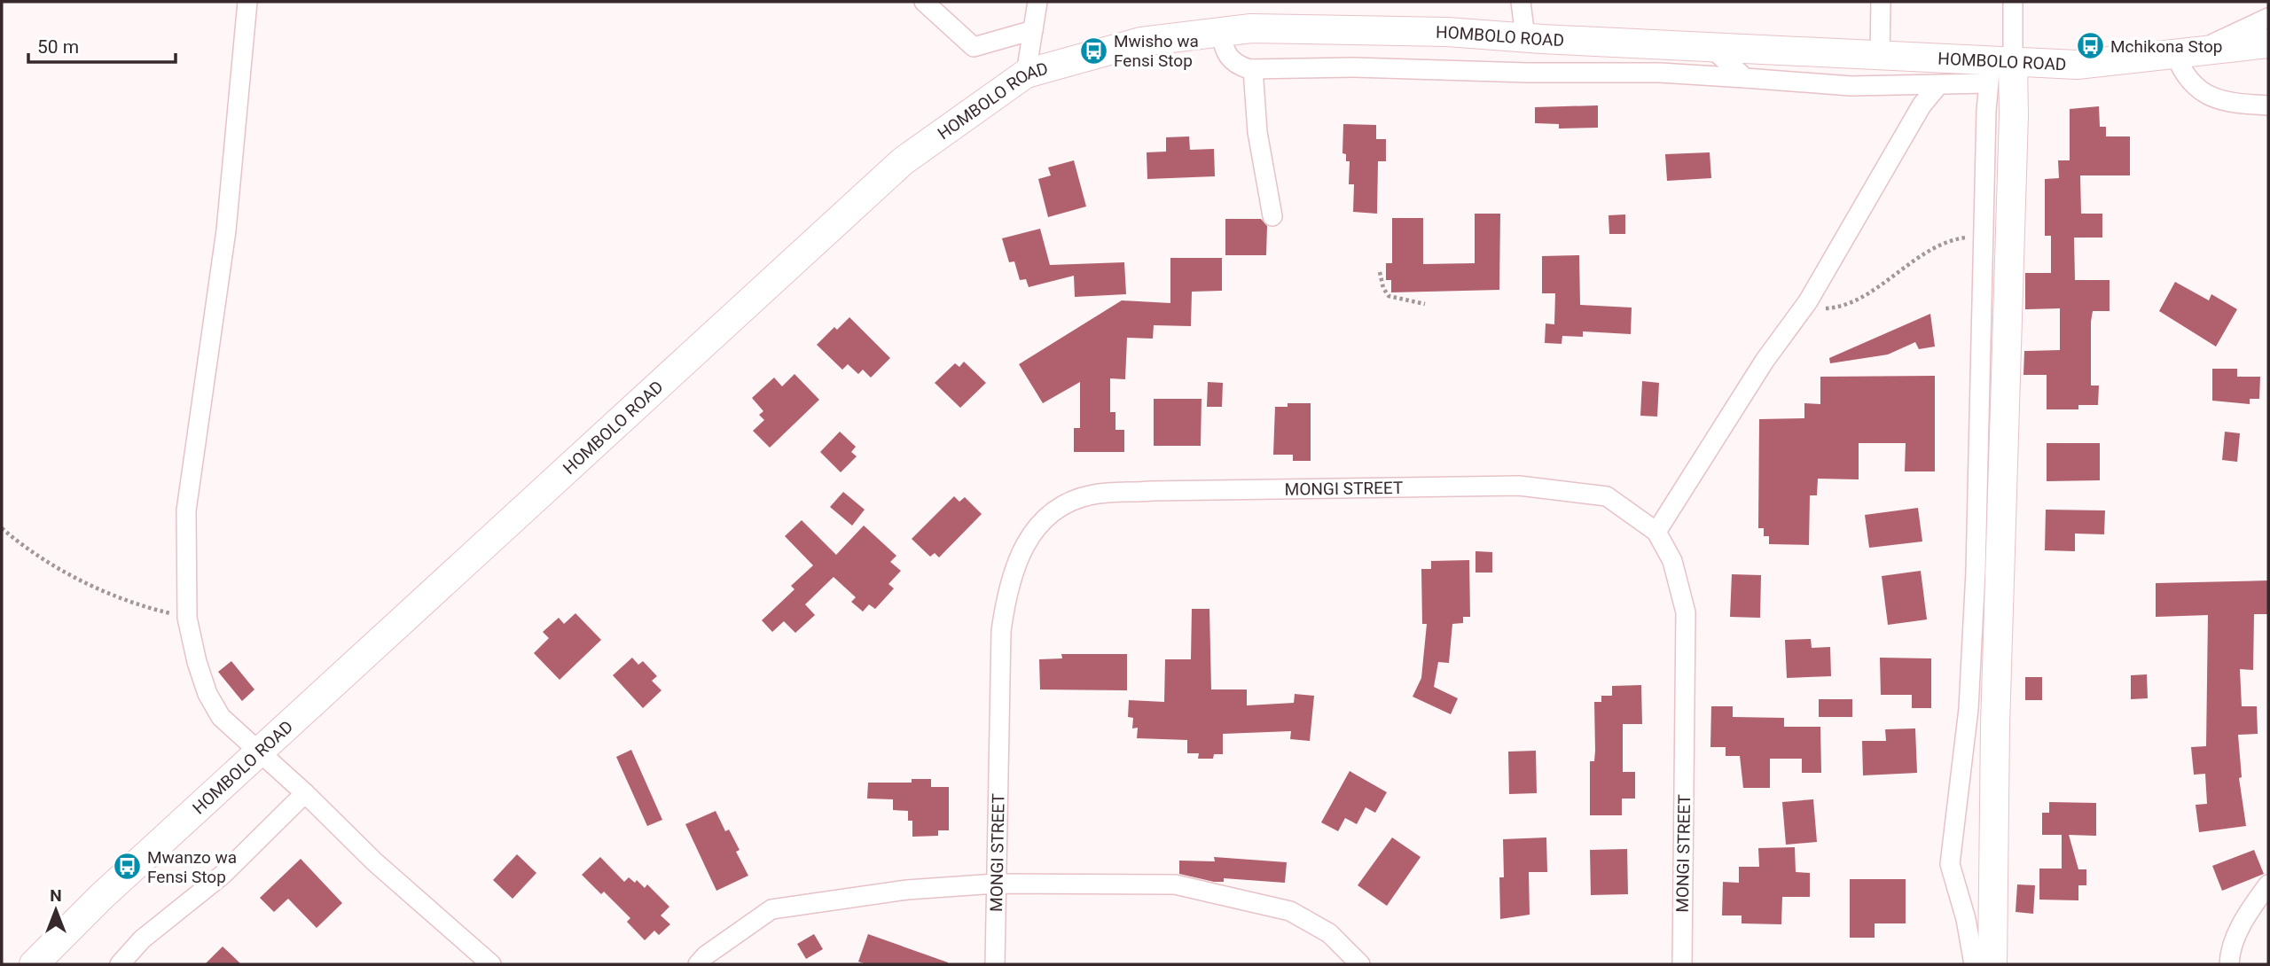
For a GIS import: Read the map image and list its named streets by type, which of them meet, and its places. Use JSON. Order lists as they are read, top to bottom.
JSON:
{
  "streets": {
    "street": ["HOMBOLO ROAD", "MONGI STREET"]
  },
  "places": {
    "bus stop": ["Mchikona Stop", "Mwisho wa Fensi Stop", "Mwanzo wa Fensi Stop"]
  },
  "scale_bar": "50 m",
  "north": "top"
}
